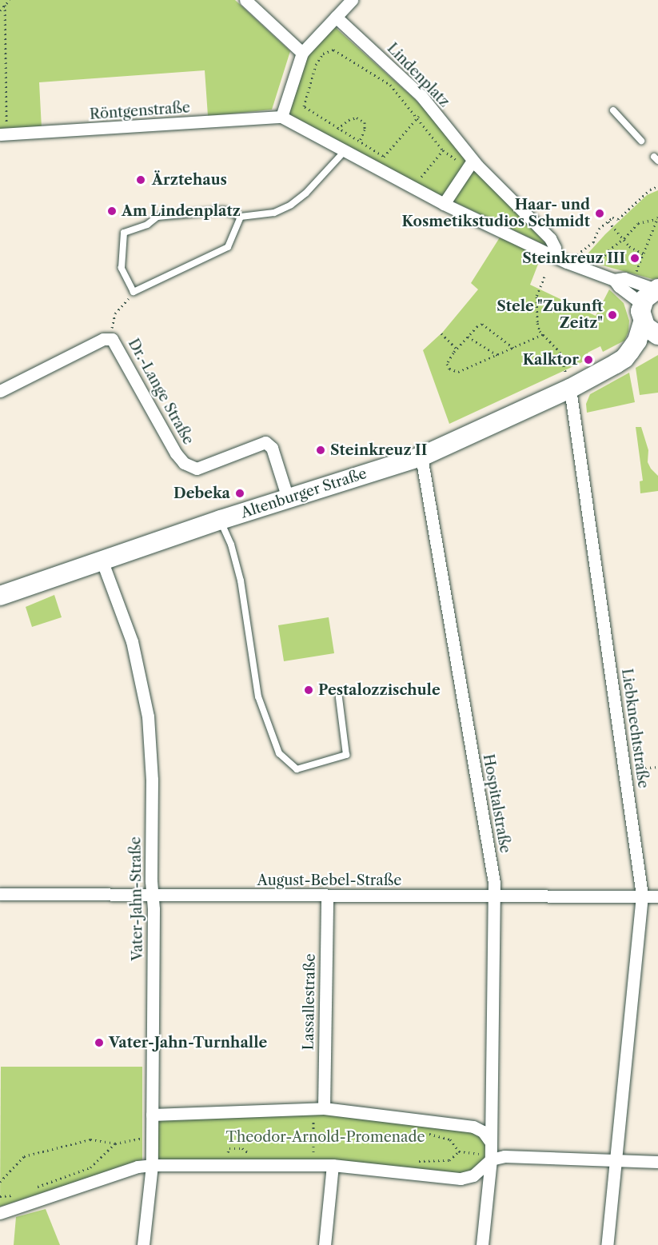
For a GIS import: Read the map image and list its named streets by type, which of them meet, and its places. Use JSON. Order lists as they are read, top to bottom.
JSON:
{
  "streets": {
    "main road": ["Altenburger Straße"],
    "street": [
      "Lindenplatz",
      "Röntgenstraße",
      "Dr.-Lange Straße",
      "Liebknechtstraße",
      "Hospitalstraße",
      "August-Bebel-Straße",
      "Vater-Jahn-Straße",
      "Lassallestraße"
    ]
  },
  "crossings": [
    ["Dr.-Lange Straße", "Altenburger Straße"],
    ["Altenburger Straße", "Liebknechtstraße"],
    ["Altenburger Straße", "Hospitalstraße"],
    ["Altenburger Straße", "Vater-Jahn-Straße"],
    ["Liebknechtstraße", "August-Bebel-Straße"],
    ["Hospitalstraße", "August-Bebel-Straße"],
    ["August-Bebel-Straße", "Vater-Jahn-Straße"],
    ["August-Bebel-Straße", "Lassallestraße"]
  ],
  "parks": ["Theodor-Arnold-Promenade"],
  "places": [
    "Ärztehaus",
    "Am Lindenplatz",
    "Haar- und Kosmetikstudios Schmidt",
    "Steinkreuz III",
    "Stele \"Zukunft Zeitz\"",
    "Kalktor",
    "Steinkreuz II",
    "Debeka",
    "Pestalozzischule",
    "Vater-Jahn-Turnhalle"
  ]
}
